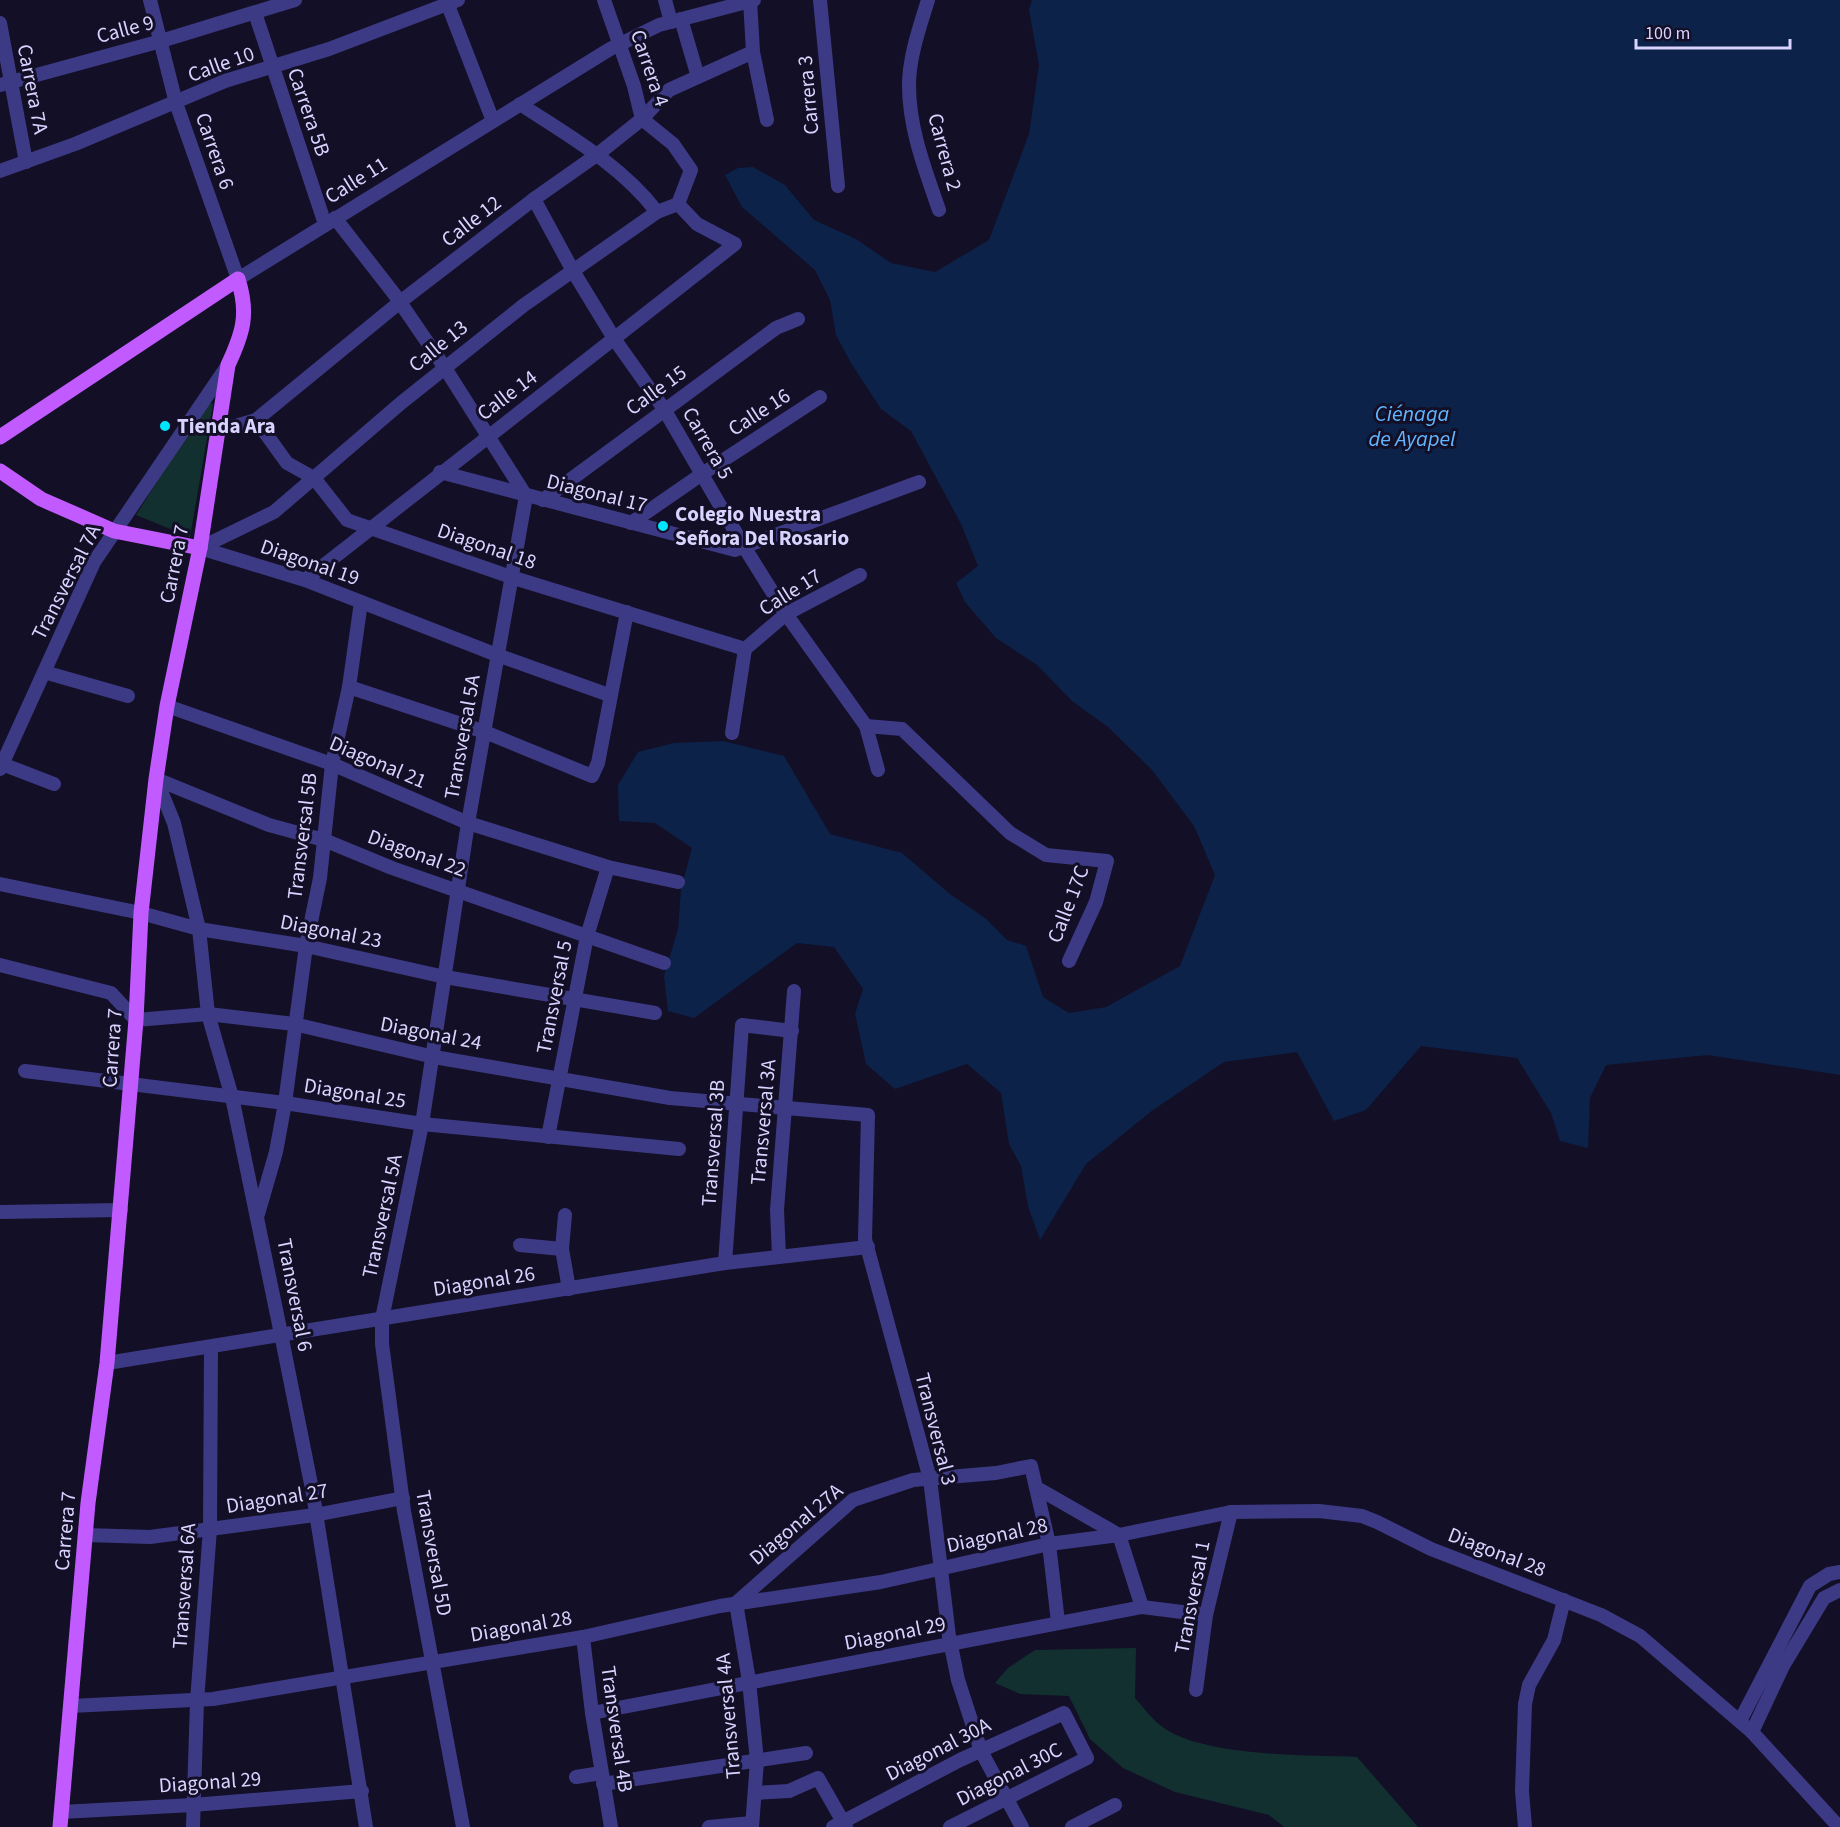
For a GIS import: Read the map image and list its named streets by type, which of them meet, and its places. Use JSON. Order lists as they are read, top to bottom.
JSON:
{
  "streets": {
    "main road": ["Calle 11", "Diagonal 19", "Carrera 7"],
    "street": [
      "Calle 9",
      "Calle 10",
      "Carrera 4",
      "Carrera 7A",
      "Carrera 3",
      "Carrera 5B",
      "Carrera 6",
      "Carrera 2",
      "Calle 12",
      "Calle 13",
      "Calle 15",
      "Calle 14",
      "Calle 16",
      "Carrera 5",
      "Diagonal 17",
      "Diagonal 18",
      "Transversal 7A",
      "Calle 17",
      "Transversal 5A",
      "Diagonal 21",
      "Transversal 5B",
      "Diagonal 22",
      "Calle 17C",
      "Diagonal 23",
      "Transversal 5",
      "Diagonal 24",
      "Diagonal 25",
      "Transversal 3A",
      "Transversal 3B",
      "Diagonal 26",
      "Transversal 6",
      "Transversal 3",
      "Diagonal 27",
      "Diagonal 27A",
      "Diagonal 28",
      "Transversal 5D",
      "Transversal 6A",
      "Transversal 1",
      "Diagonal 29",
      "Transversal 4A",
      "Transversal 4B",
      "Diagonal 30A",
      "Diagonal 30C"
    ]
  },
  "crossings": [
    ["Calle 9", "Carrera 7A"],
    ["Calle 9", "Carrera 5B"],
    ["Calle 9", "Carrera 6"],
    ["Calle 10", "Carrera 7A"],
    ["Calle 10", "Carrera 5B"],
    ["Calle 10", "Carrera 6"],
    ["Carrera 4", "Calle 11"],
    ["Carrera 4", "Calle 12"],
    ["Carrera 4", "Calle 13"],
    ["Carrera 4", "Calle 14"],
    ["Carrera 5B", "Calle 11"],
    ["Carrera 6", "Calle 11"],
    ["Carrera 6", "Carrera 7"],
    ["Calle 11", "Carrera 7"],
    ["Calle 12", "Carrera 5"],
    ["Calle 12", "Diagonal 18"],
    ["Calle 12", "Carrera 7"],
    ["Calle 13", "Calle 14"],
    ["Calle 13", "Carrera 5"],
    ["Calle 13", "Diagonal 18"],
    ["Calle 13", "Diagonal 19"],
    ["Calle 13", "Carrera 7"],
    ["Calle 15", "Carrera 5"],
    ["Calle 15", "Diagonal 17"],
    ["Calle 14", "Carrera 5"],
    ["Calle 14", "Diagonal 17"],
    ["Calle 14", "Diagonal 18"],
    ["Calle 14", "Diagonal 19"],
    ["Calle 16", "Carrera 5"],
    ["Calle 16", "Diagonal 17"],
    ["Carrera 5", "Diagonal 17"],
    ["Carrera 5", "Calle 17"],
    ["Carrera 5", "Calle 17C"],
    ["Diagonal 17", "Transversal 5A"],
    ["Diagonal 18", "Calle 17"],
    ["Diagonal 18", "Transversal 5A"],
    ["Diagonal 19", "Carrera 7"],
    ["Diagonal 19", "Transversal 7A"],
    ["Diagonal 19", "Transversal 5A"],
    ["Diagonal 19", "Transversal 5B"],
    ["Carrera 7", "Transversal 7A"],
    ["Carrera 7", "Diagonal 21"],
    ["Carrera 7", "Diagonal 22"],
    ["Carrera 7", "Diagonal 23"],
    ["Carrera 7", "Diagonal 24"],
    ["Carrera 7", "Diagonal 25"],
    ["Carrera 7", "Diagonal 26"],
    ["Carrera 7", "Transversal 6"],
    ["Carrera 7", "Diagonal 27"],
    ["Carrera 7", "Diagonal 28"],
    ["Carrera 7", "Diagonal 29"],
    ["Transversal 5A", "Diagonal 21"],
    ["Transversal 5A", "Diagonal 22"],
    ["Transversal 5A", "Diagonal 23"],
    ["Transversal 5A", "Diagonal 24"],
    ["Transversal 5A", "Diagonal 25"],
    ["Transversal 5A", "Diagonal 26"],
    ["Transversal 5A", "Transversal 5D"],
    ["Diagonal 21", "Transversal 5B"],
    ["Diagonal 21", "Transversal 5"],
    ["Transversal 5B", "Diagonal 22"],
    ["Transversal 5B", "Diagonal 23"],
    ["Transversal 5B", "Diagonal 24"],
    ["Transversal 5B", "Diagonal 25"],
    ["Transversal 5B", "Transversal 6"],
    ["Diagonal 22", "Transversal 5"],
    ["Diagonal 22", "Transversal 6"],
    ["Diagonal 23", "Transversal 5"],
    ["Diagonal 23", "Transversal 6"],
    ["Transversal 5", "Diagonal 24"],
    ["Transversal 5", "Diagonal 25"],
    ["Diagonal 24", "Transversal 3A"],
    ["Diagonal 24", "Transversal 3B"],
    ["Diagonal 24", "Transversal 6"],
    ["Diagonal 24", "Transversal 3"],
    ["Diagonal 25", "Transversal 6"],
    ["Transversal 3A", "Transversal 3B"],
    ["Transversal 3A", "Diagonal 26"],
    ["Transversal 3B", "Diagonal 26"],
    ["Diagonal 26", "Transversal 6"],
    ["Diagonal 26", "Transversal 3"],
    ["Diagonal 26", "Transversal 5D"],
    ["Diagonal 26", "Transversal 6A"],
    ["Transversal 6", "Diagonal 27"],
    ["Transversal 6", "Diagonal 28"],
    ["Transversal 6", "Diagonal 29"],
    ["Transversal 3", "Diagonal 27A"],
    ["Transversal 3", "Diagonal 28"],
    ["Transversal 3", "Diagonal 29"],
    ["Transversal 3", "Diagonal 30A"],
    ["Diagonal 27", "Transversal 5D"],
    ["Diagonal 27", "Transversal 6A"],
    ["Diagonal 27A", "Diagonal 28"],
    ["Diagonal 27A", "Transversal 4A"],
    ["Diagonal 28", "Transversal 5D"],
    ["Diagonal 28", "Transversal 6A"],
    ["Diagonal 28", "Transversal 1"],
    ["Diagonal 28", "Transversal 4A"],
    ["Diagonal 28", "Transversal 4B"],
    ["Transversal 6A", "Diagonal 29"],
    ["Transversal 1", "Diagonal 29"],
    ["Diagonal 29", "Transversal 4A"],
    ["Diagonal 29", "Transversal 4B"],
    ["Diagonal 30A", "Diagonal 30C"]
  ],
  "water": ["Ciénaga de Ayapel"],
  "places": ["Tienda Ara", "Colegio Nuestra Señora Del Rosario"],
  "scale_bar": "100 m"
}
